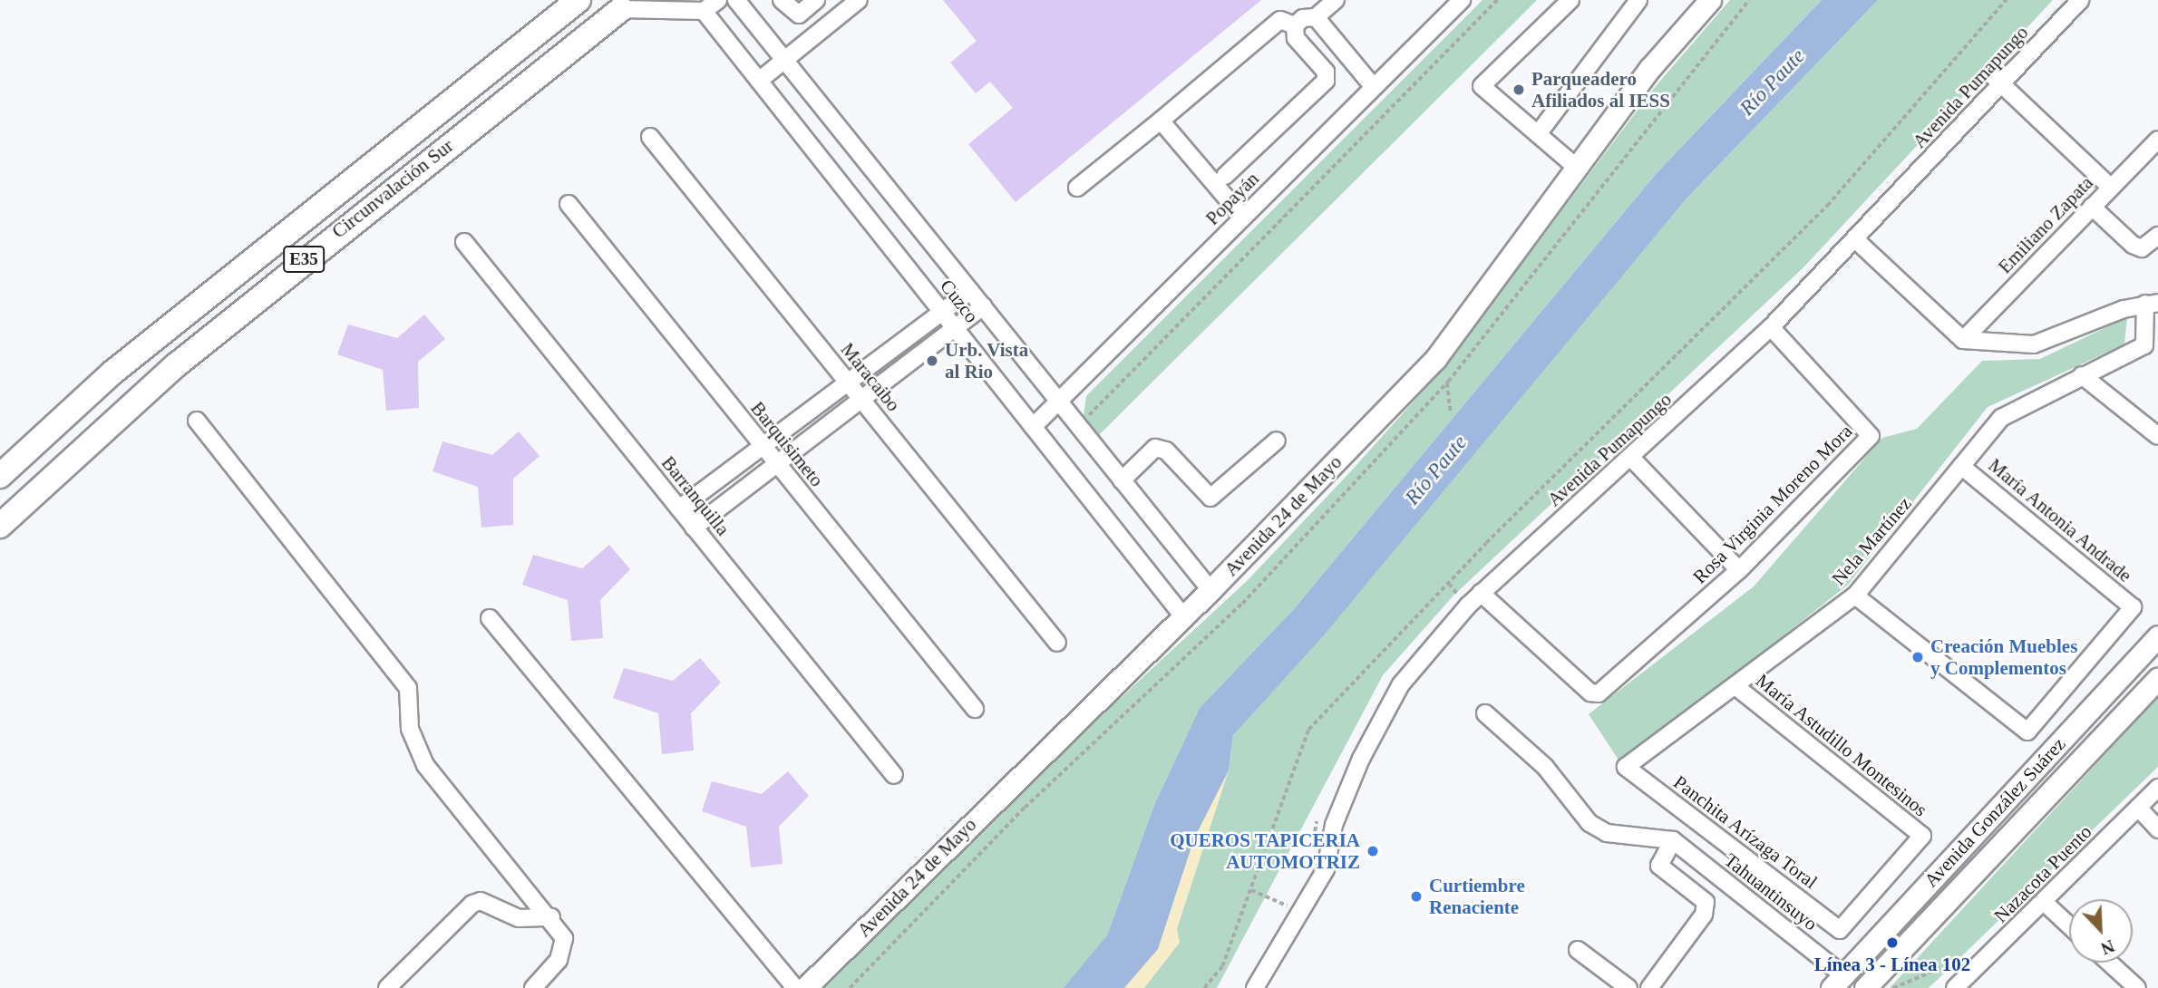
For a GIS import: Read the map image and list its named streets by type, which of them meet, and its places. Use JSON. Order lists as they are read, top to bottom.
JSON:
{
  "streets": {
    "highway": ["Circunvalación Sur", "E35"],
    "main road": ["Avenida 24 de Mayo", "Avenida González Suárez"],
    "street": [
      "Avenida Pumapungo",
      "Popayán",
      "Emiliano Zapata",
      "Cuzco",
      "Maracaibo",
      "Barquisimeto",
      "Barranquilla",
      "Rosa Virginia Moreno Mora",
      "María Antonia Andrade",
      "Nela Martínez",
      "María Astudillo Montesinos",
      "Panchita Arízaga Toral",
      "Nazacota Puento",
      "Tahuantinsuyo"
    ]
  },
  "crossings": [
    ["Avenida Pumapungo", "Rosa Virginia Moreno Mora"],
    ["Popayán", "Cuzco"],
    ["Cuzco", "Avenida 24 de Mayo"],
    ["María Antonia Andrade", "Nela Martínez"],
    ["Nela Martínez", "María Astudillo Montesinos"],
    ["Nela Martínez", "Panchita Arízaga Toral"],
    ["María Astudillo Montesinos", "Panchita Arízaga Toral"],
    ["Avenida González Suárez", "Tahuantinsuyo"]
  ],
  "water": ["Río Paute"],
  "places": [
    "Parqueadero Afiliados al IESS",
    "Urb. Vista al Rio",
    "Creación Muebles y Complementos",
    "QUEROS TAPICERIA AUTOMOTRIZ",
    "Curtiembre Renaciente",
    "Línea 3 - Línea 102"
  ],
  "north": "bottom right"
}
